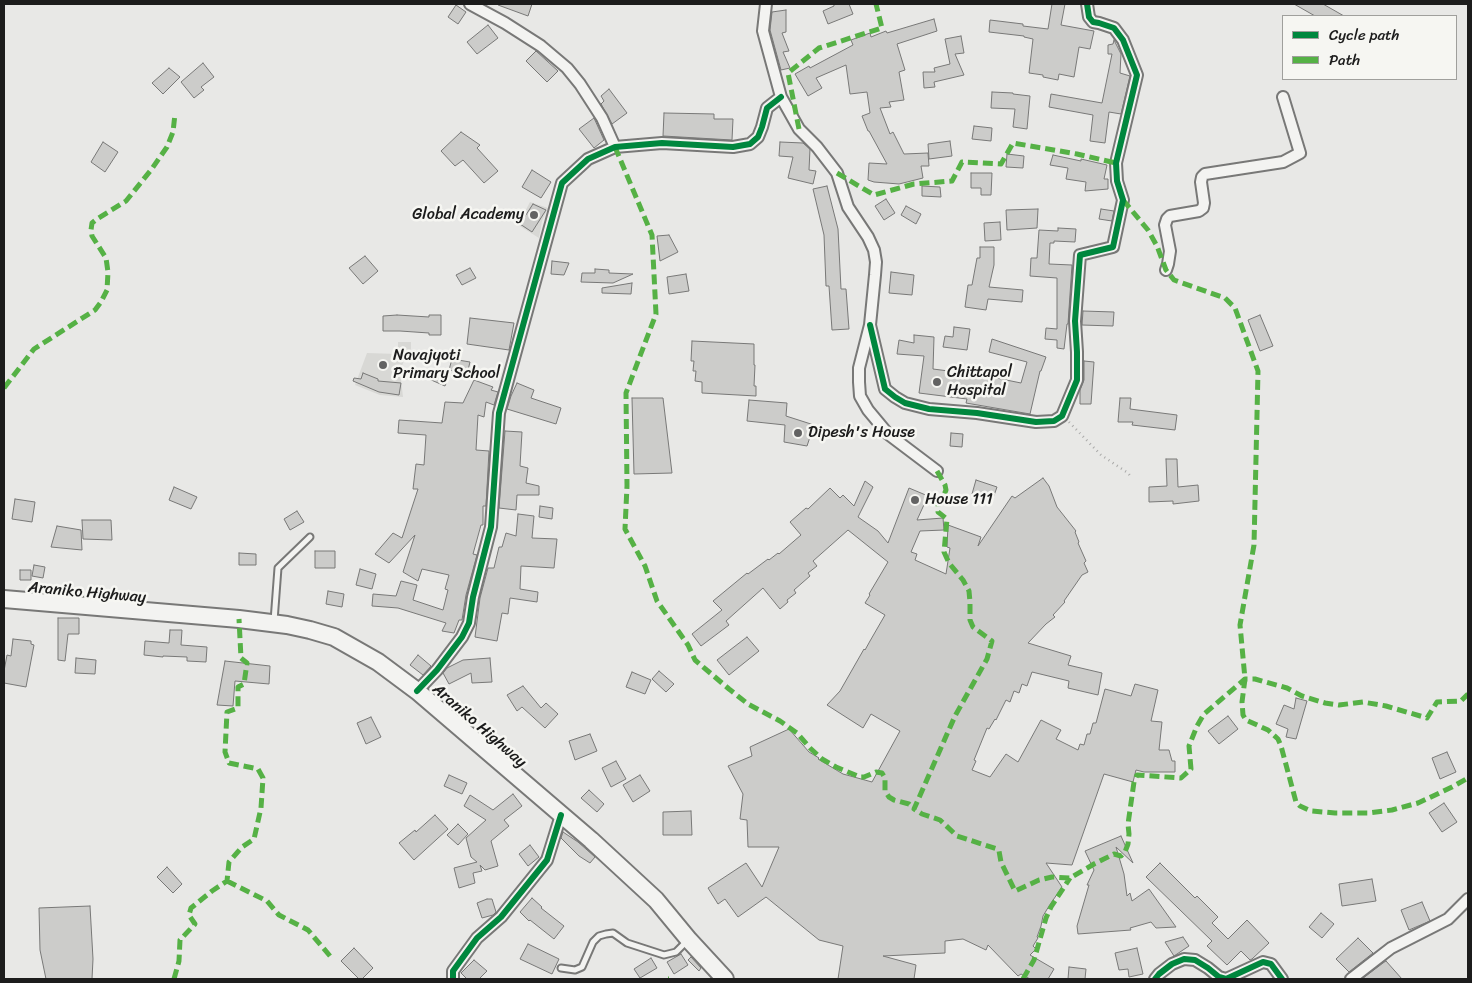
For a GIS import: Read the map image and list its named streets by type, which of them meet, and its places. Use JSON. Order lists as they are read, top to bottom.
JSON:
{
  "streets": {
    "highway": ["Araniko Highway"]
  },
  "places": [
    "Global Academy",
    "Navajyoti Primary School",
    "Chittapol Hospital",
    "Dipesh's House",
    "House 111"
  ],
  "legend": ["Cycle path", "Path"]
}
